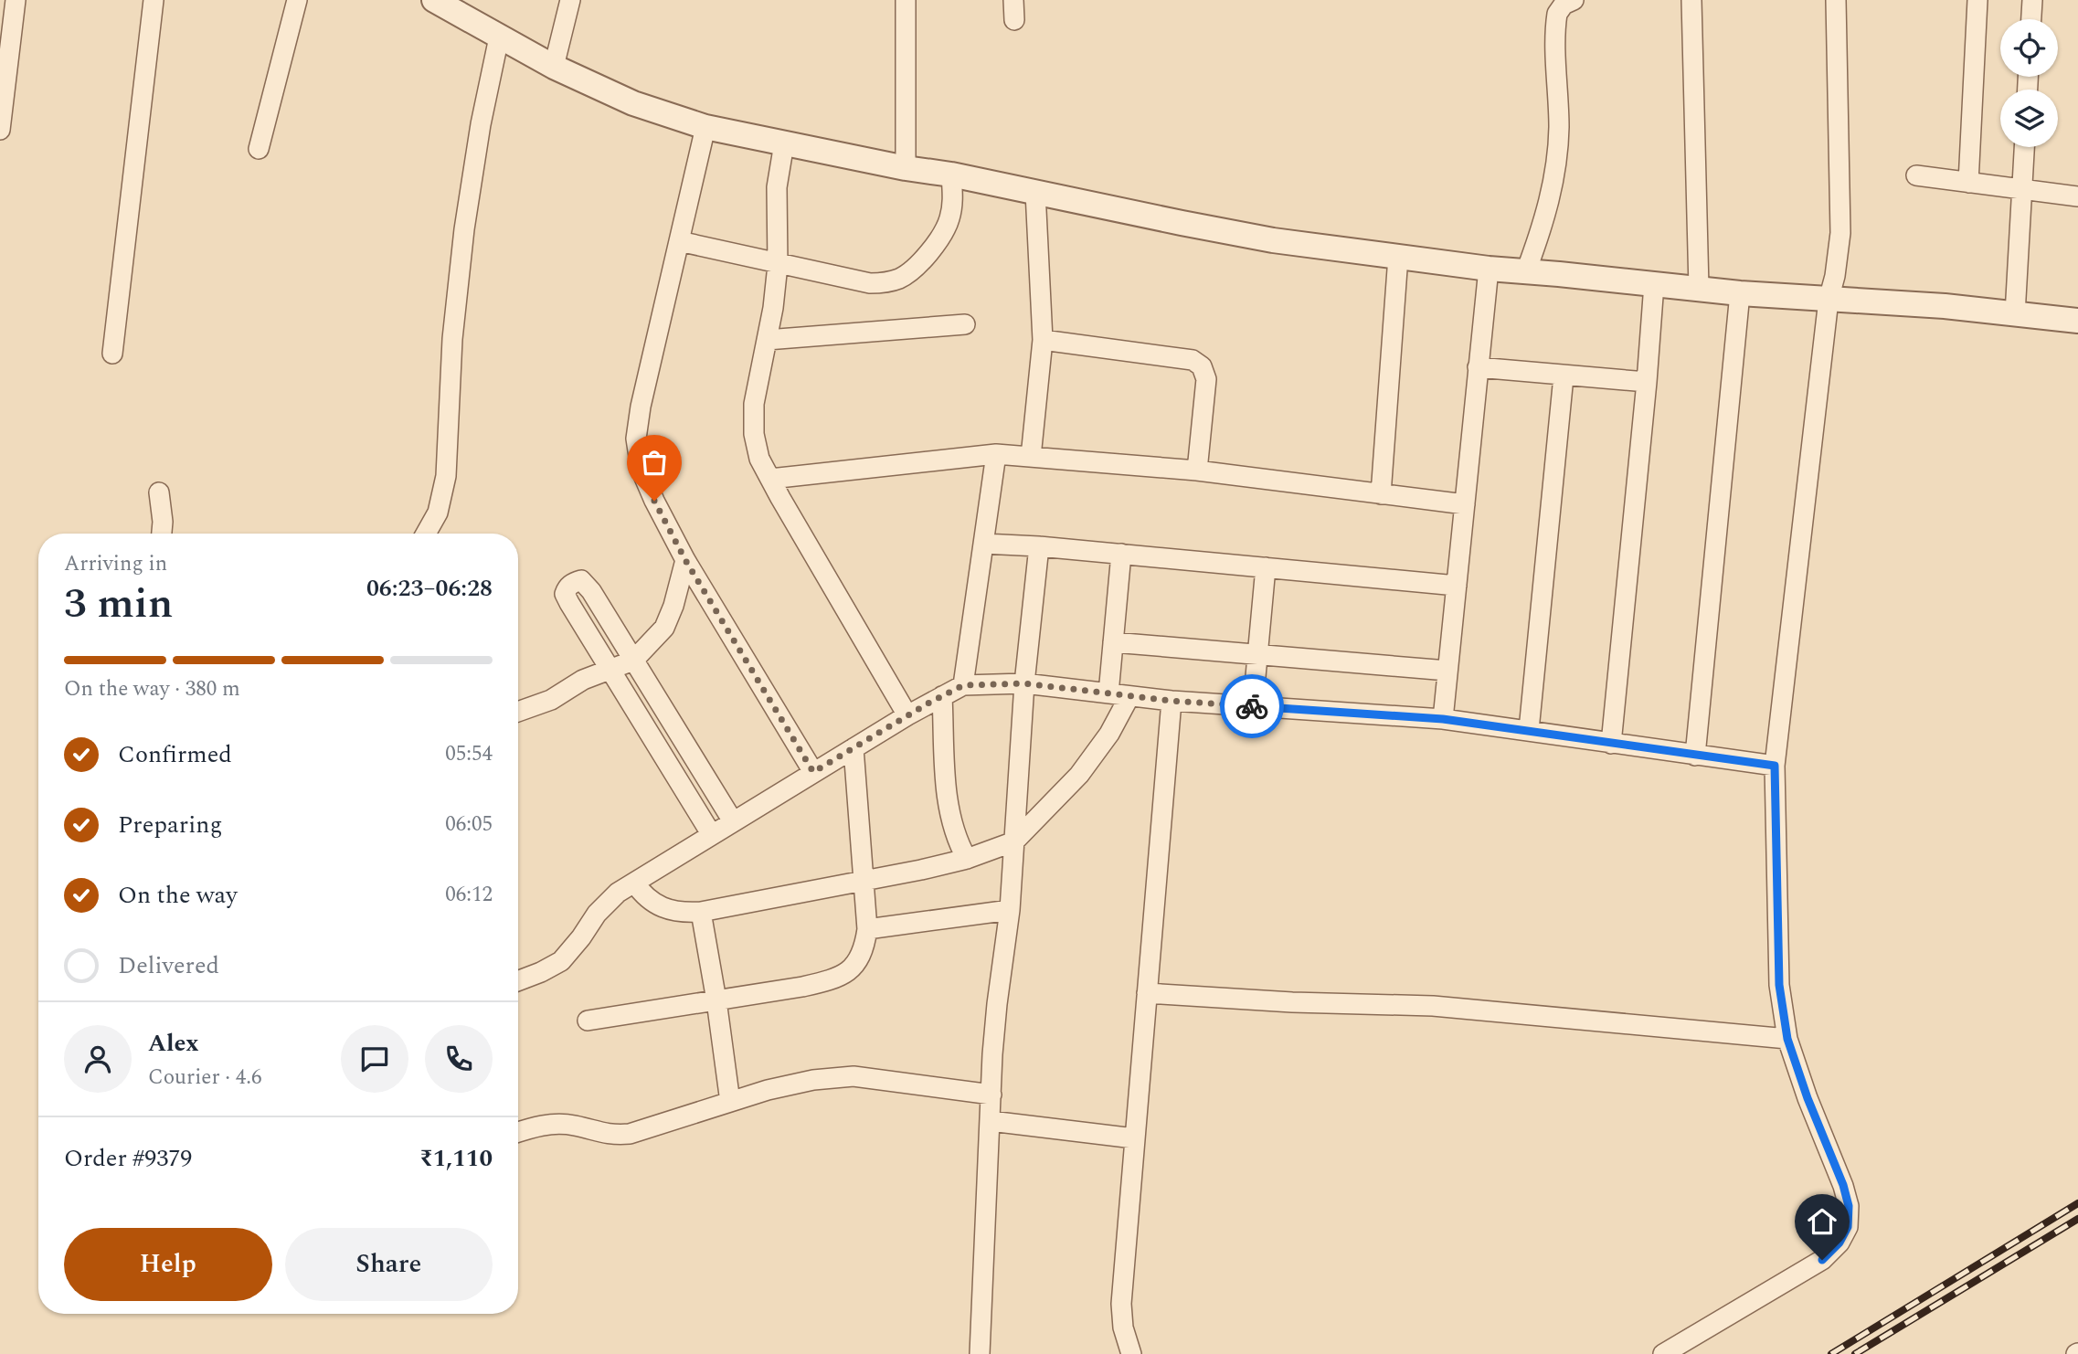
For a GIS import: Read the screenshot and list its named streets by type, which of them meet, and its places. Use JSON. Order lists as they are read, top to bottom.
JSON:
{
  "page": {
    "heading": ["3 min", "Arriving in", "06:23–06:28"],
    "panel": [
      "Alex",
      "Courier · 4.6",
      "Order #9379",
      "₹1,110"
    ],
    "bar": "On the way · 380 m",
    "list": [
      ["Confirmed", "05:54"],
      ["Preparing", "06:05"],
      ["On the way", "06:12"],
      "Delivered"
    ],
    "buttons": ["Help", "Share"]
  }
}
